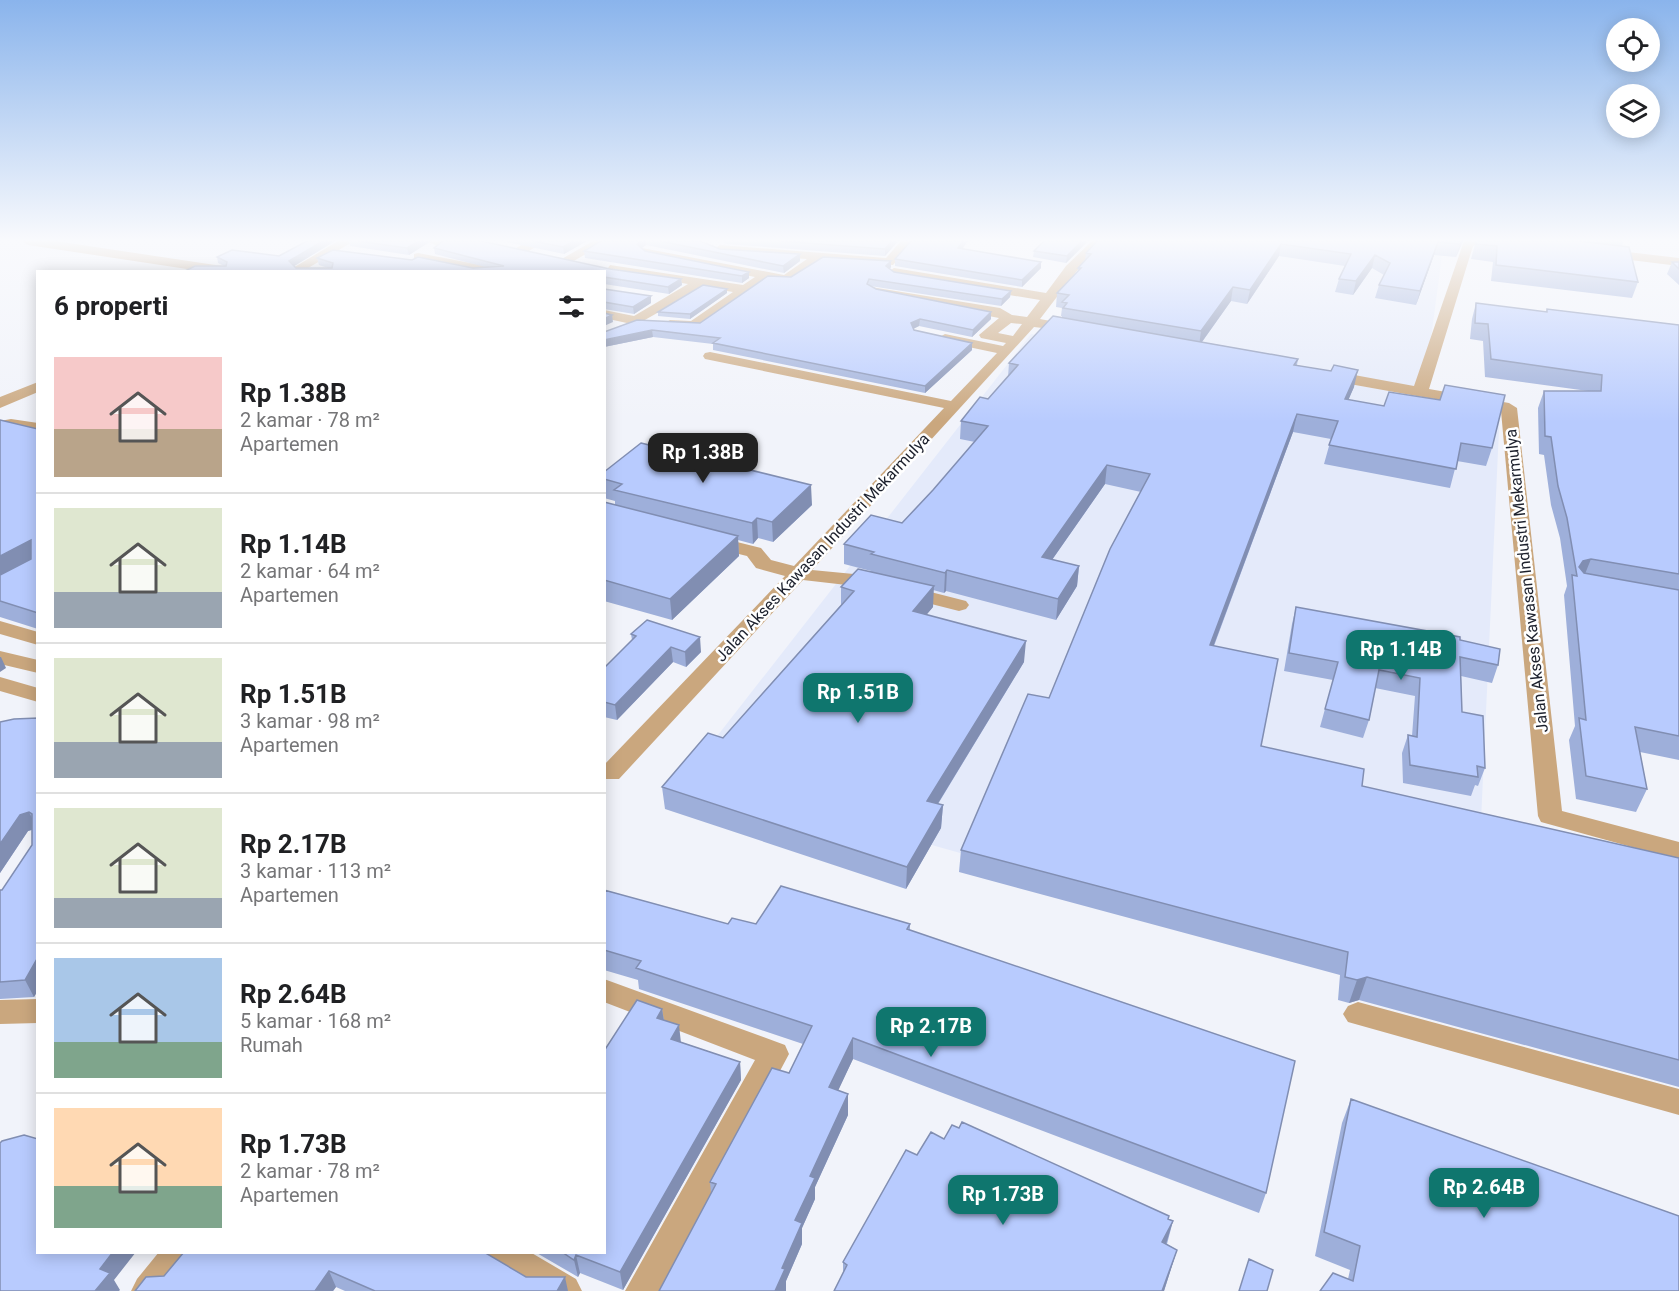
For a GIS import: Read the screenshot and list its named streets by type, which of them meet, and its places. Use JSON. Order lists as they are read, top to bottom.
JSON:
{
  "streets": {
    "street": ["Jalan Akses Kawasan Industri Mekarmulya"]
  },
  "page": {
    "heading": "6 properti",
    "list": [
      {
        "name": "Rp 1.38B",
        "note": "2 kamar · 78 m² · Apartemen"
      },
      {
        "name": "Rp 1.14B",
        "note": "2 kamar · 64 m² · Apartemen"
      },
      {
        "name": "Rp 1.51B",
        "note": "3 kamar · 98 m² · Apartemen"
      },
      {
        "name": "Rp 2.17B",
        "note": "3 kamar · 113 m² · Apartemen"
      },
      {
        "name": "Rp 2.64B",
        "note": "5 kamar · 168 m² · Rumah"
      },
      {
        "name": "Rp 1.73B",
        "note": "2 kamar · 78 m² · Apartemen"
      }
    ],
    "price": [
      "Rp 1.38B",
      "Rp 1.14B",
      "Rp 1.51B",
      "Rp 2.17B",
      "Rp 2.64B",
      "Rp 1.73B"
    ]
  }
}
